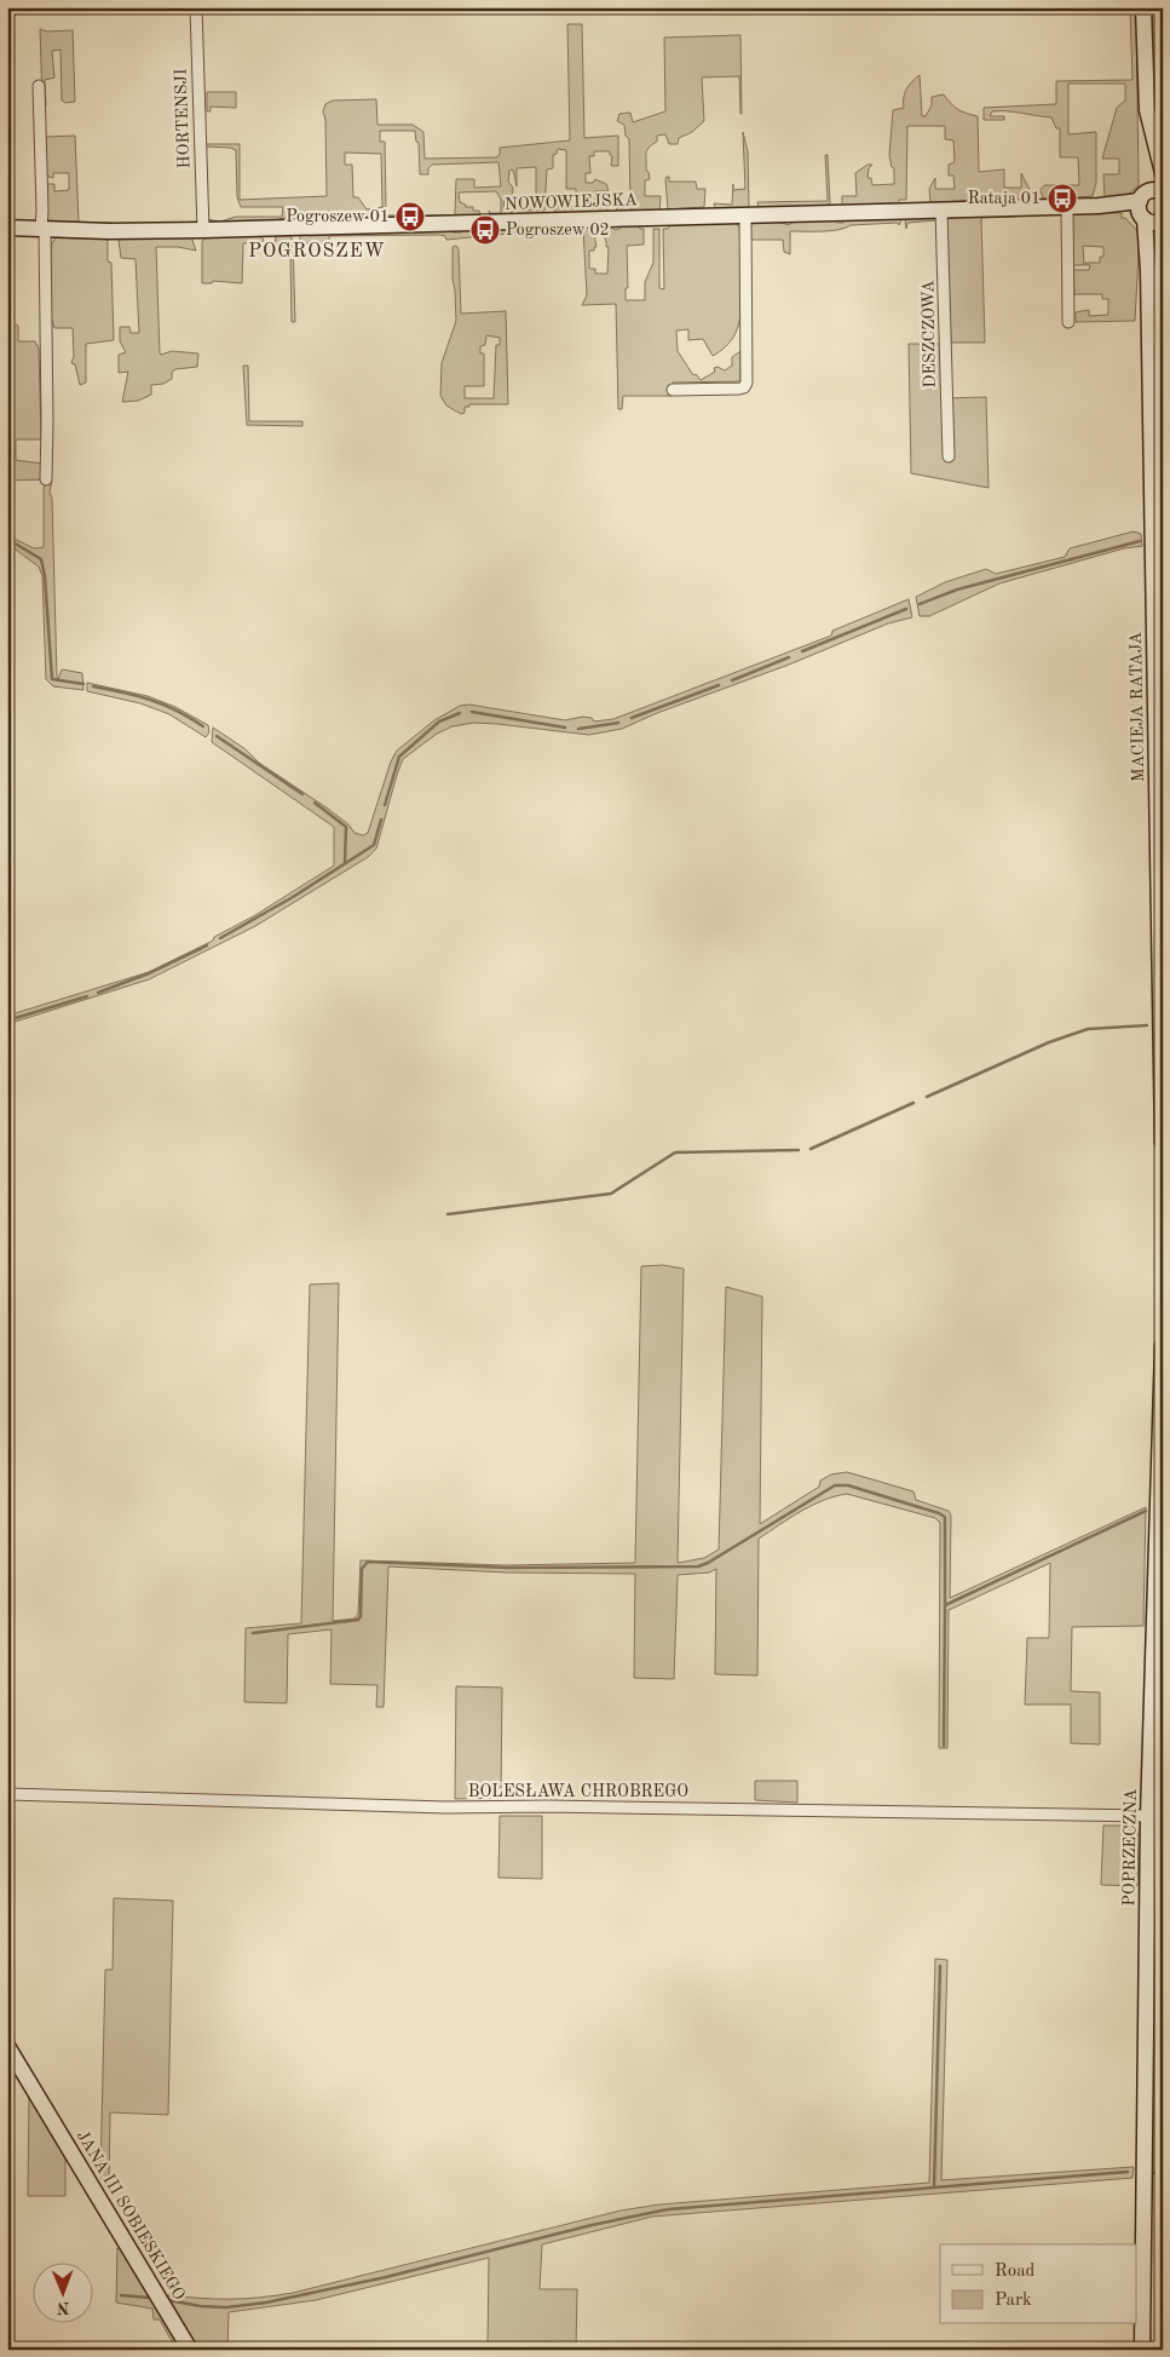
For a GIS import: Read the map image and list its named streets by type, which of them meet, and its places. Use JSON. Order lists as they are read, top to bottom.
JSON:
{
  "streets": {
    "street": [
      "HORTENSJI",
      "NOWOWIEJSKA",
      "DESZCZOWA",
      "MACIEJA RATAJA",
      "BOLESŁAWA CHROBREGO",
      "POPRZECZNA",
      "JANA III SOBIESKIEGO"
    ]
  },
  "crossings": [
    ["HORTENSJI", "NOWOWIEJSKA"],
    ["NOWOWIEJSKA", "DESZCZOWA"],
    ["NOWOWIEJSKA", "MACIEJA RATAJA"],
    ["BOLESŁAWA CHROBREGO", "POPRZECZNA"]
  ],
  "districts": ["POGROSZEW"],
  "places": {
    "bus stop": ["Rataja 01", "Pogroszew 01", "Pogroszew 02"]
  },
  "legend": ["Road", "Park"],
  "north": "bottom"
}
